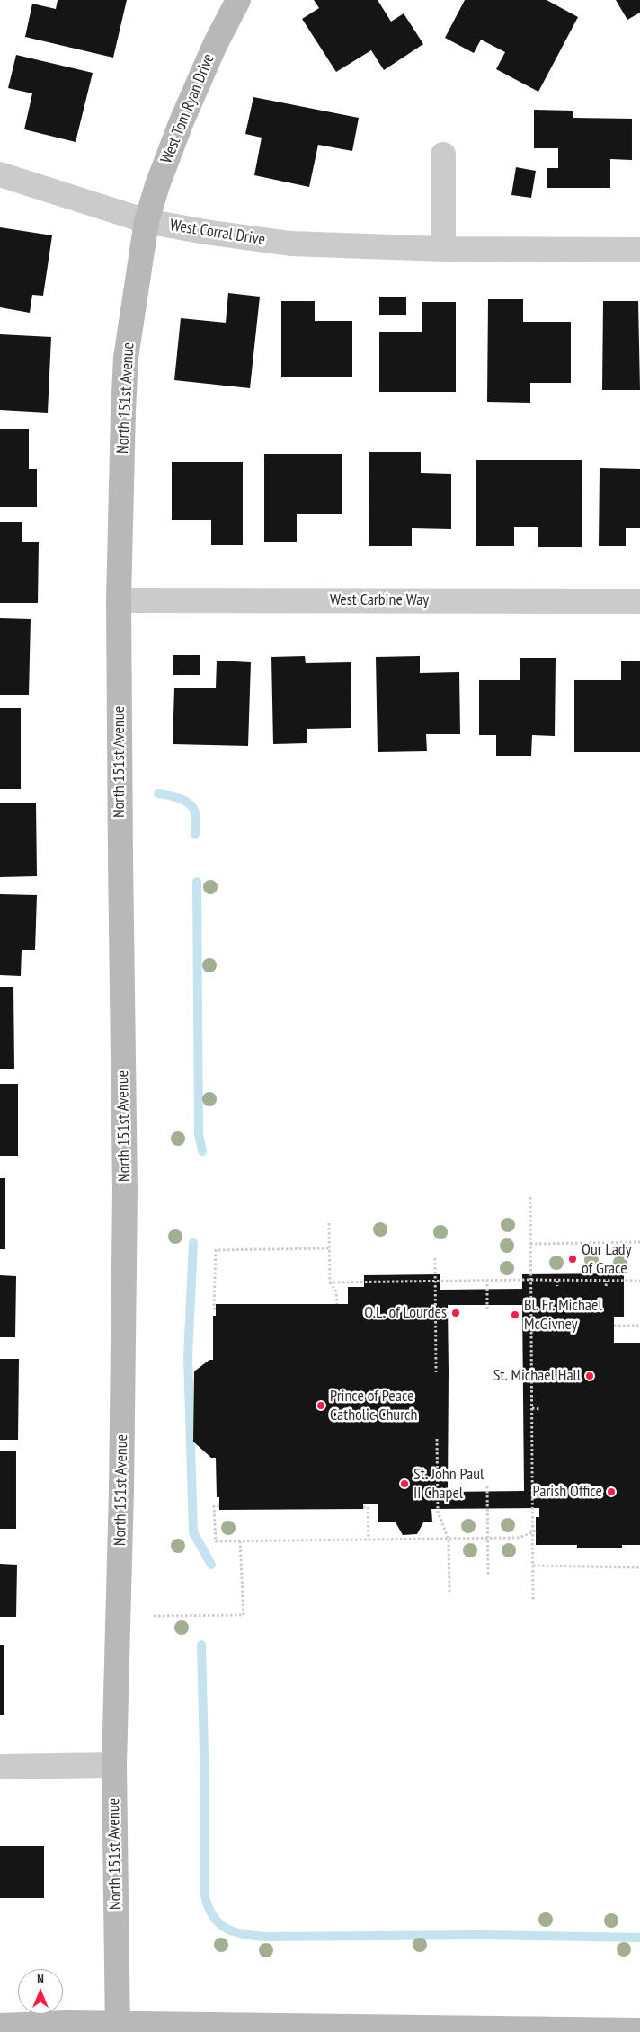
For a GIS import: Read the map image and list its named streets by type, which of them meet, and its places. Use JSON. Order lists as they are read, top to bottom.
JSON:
{
  "streets": {
    "street": [
      "West Tom Ryan Drive",
      "West Corral Drive",
      "North 151st Avenue",
      "West Carbine Way"
    ]
  },
  "crossings": [
    ["West Tom Ryan Drive", "West Corral Drive"],
    ["West Tom Ryan Drive", "North 151st Avenue"],
    ["West Corral Drive", "North 151st Avenue"],
    ["North 151st Avenue", "West Carbine Way"]
  ],
  "places": [
    "Our Lady of Grace",
    "O.L. of Lourdes",
    "Bl. Fr. Michael McGivney",
    "St. Michael Hall",
    "Prince of Peace Catholic Church",
    "St. John Paul II Chapel",
    "Parish Office"
  ],
  "north": "top"
}
